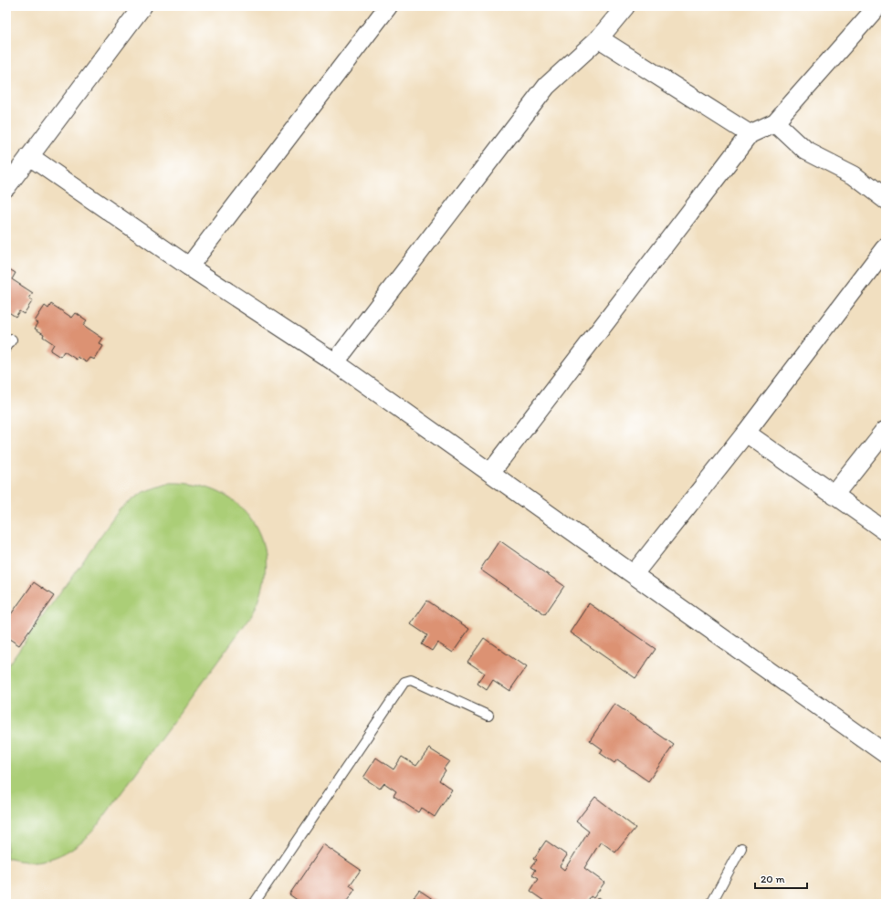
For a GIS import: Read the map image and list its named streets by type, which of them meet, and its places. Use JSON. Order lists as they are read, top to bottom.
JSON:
{
  "scale_bar": "20 m"
}
